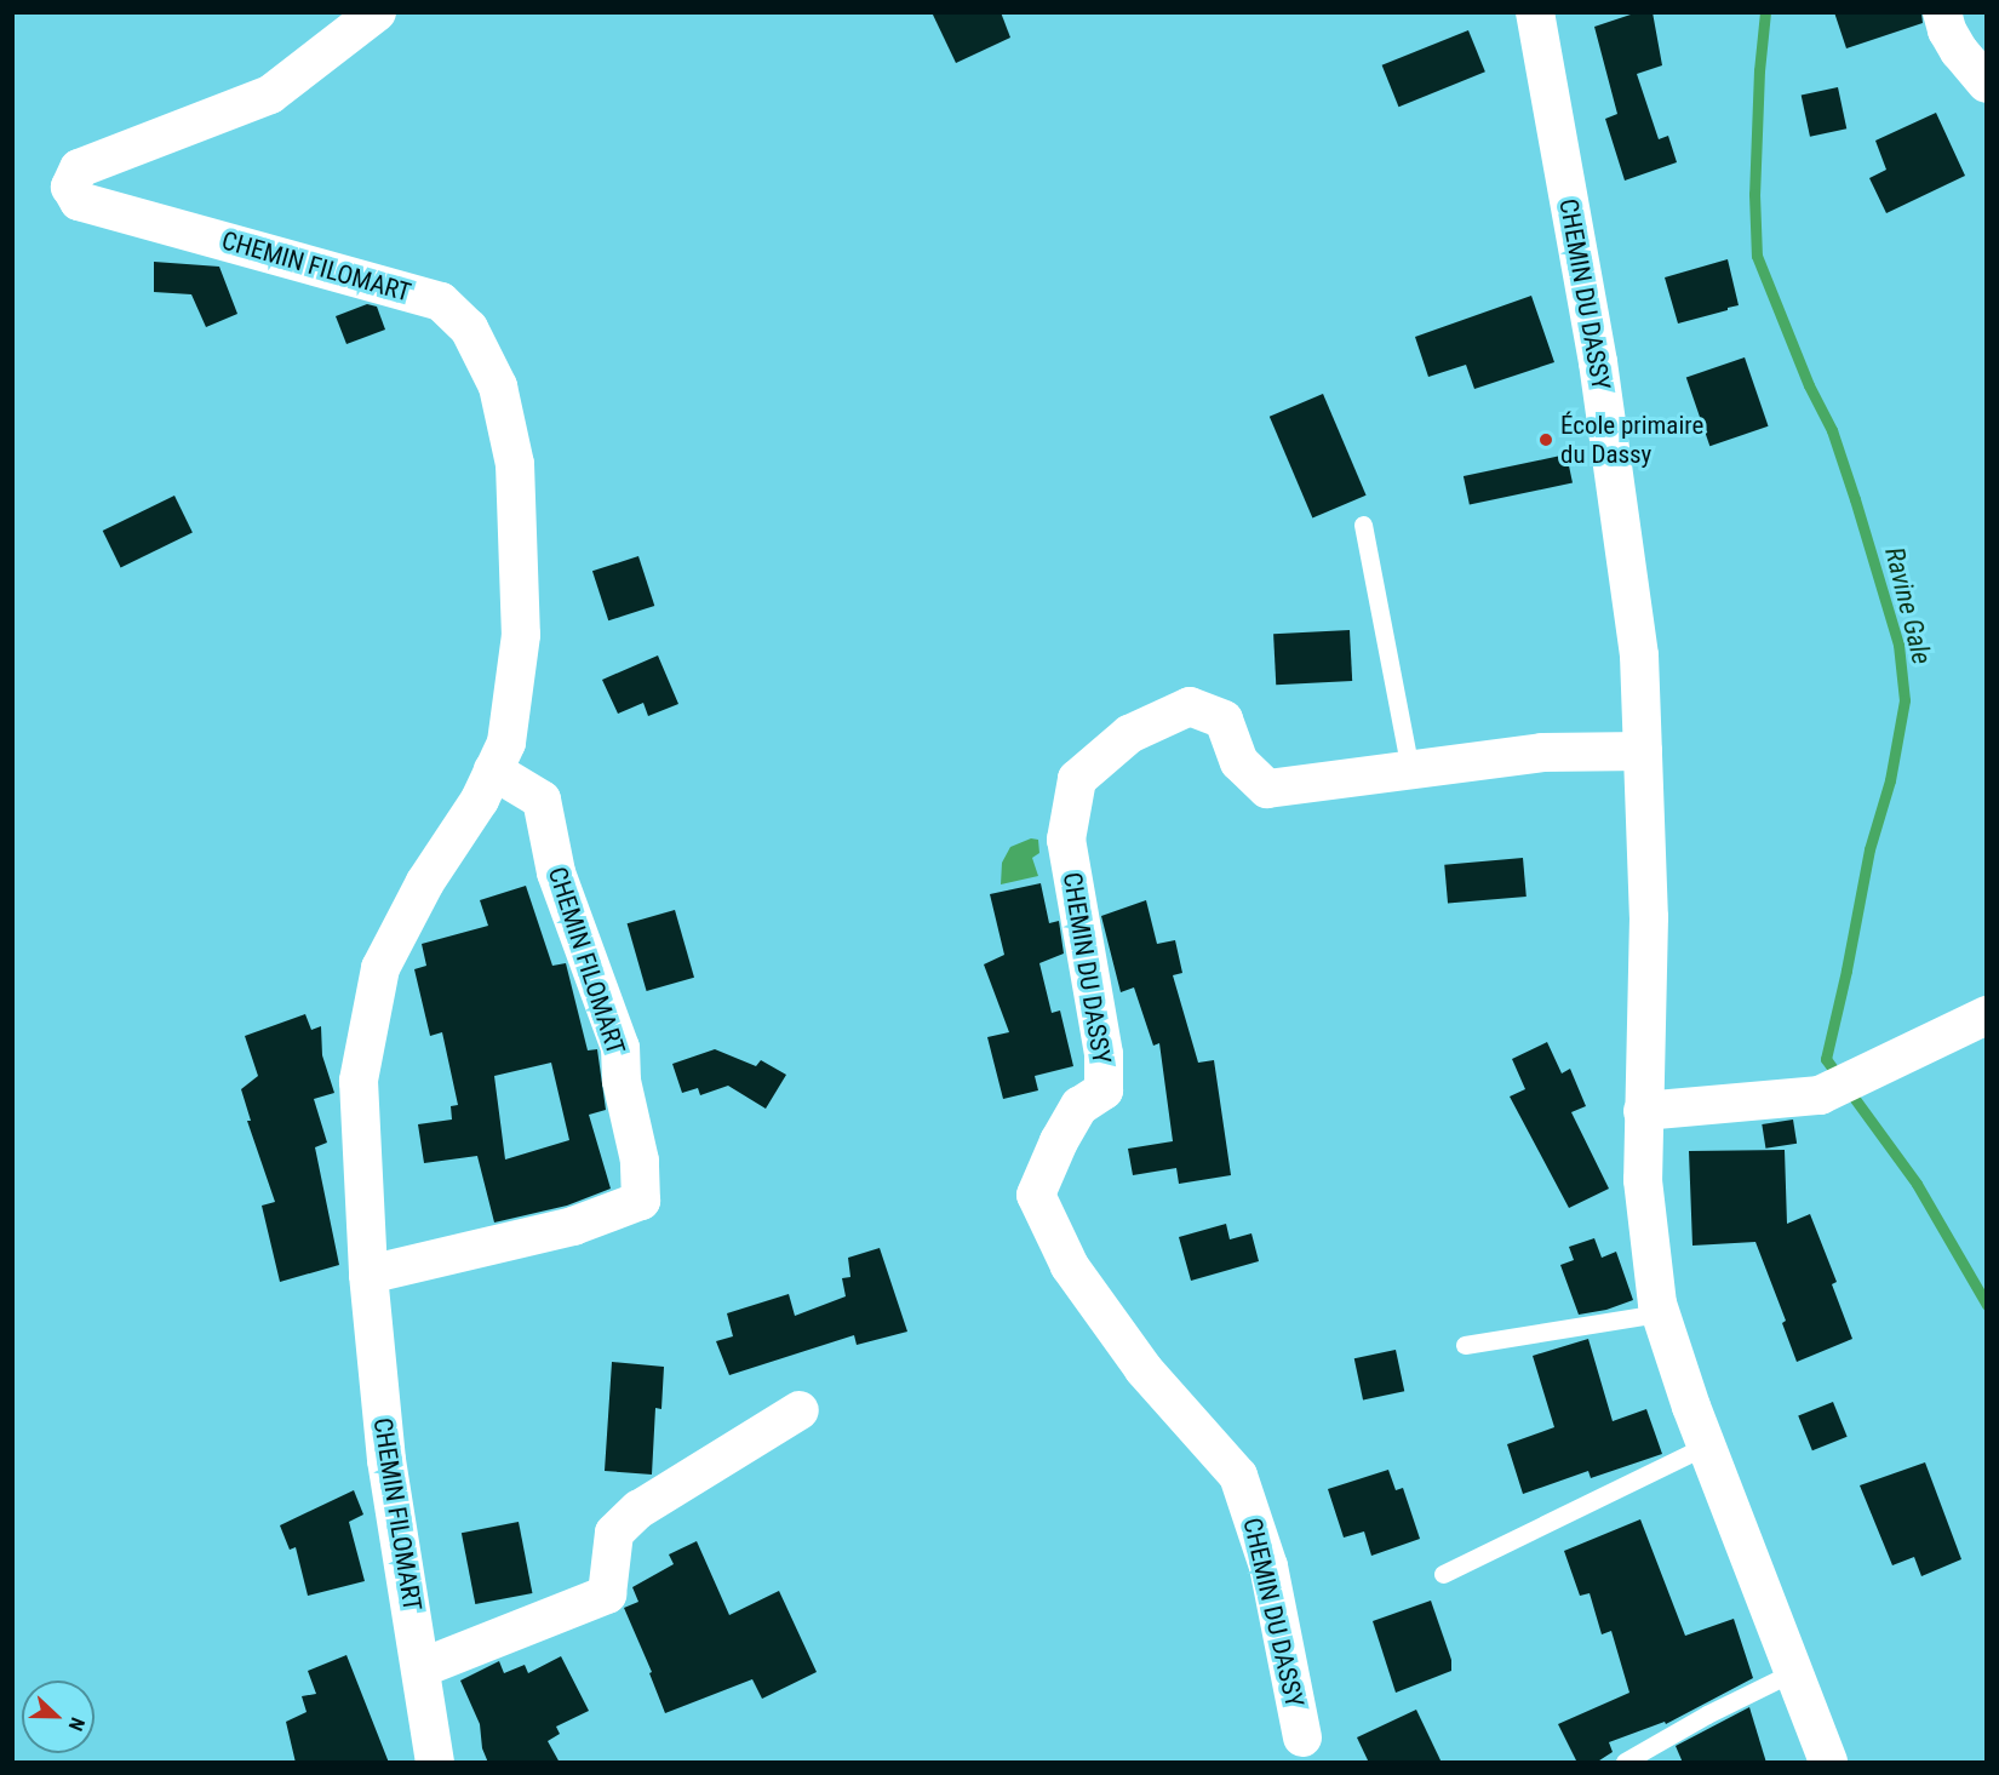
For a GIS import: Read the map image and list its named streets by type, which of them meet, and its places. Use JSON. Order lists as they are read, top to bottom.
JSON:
{
  "streets": {
    "street": ["CHEMIN FILOMART", "CHEMIN DU DASSY"]
  },
  "water": ["Ravine Gale"],
  "places": ["École primaire du Dassy"],
  "north": "right"
}
